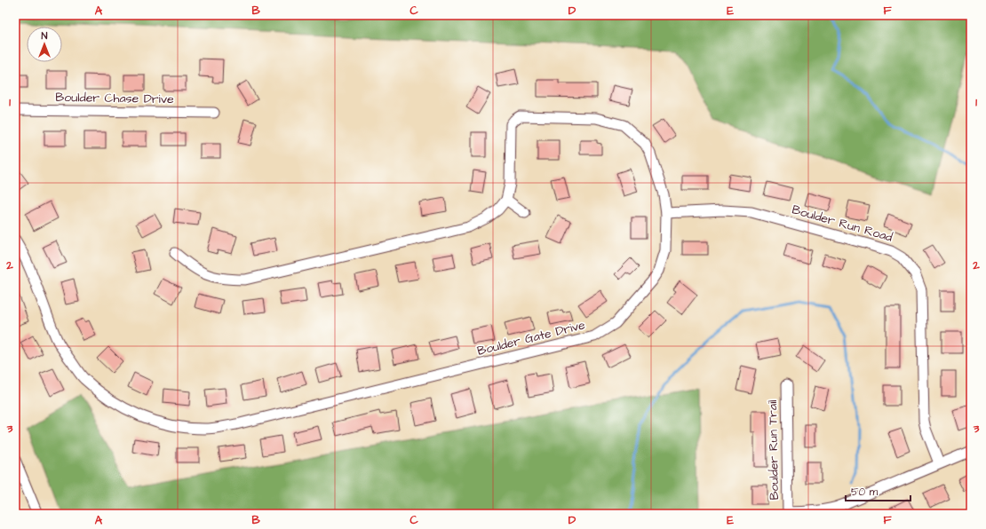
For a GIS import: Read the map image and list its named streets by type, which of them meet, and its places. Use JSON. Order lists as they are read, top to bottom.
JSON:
{
  "streets": {
    "street": [
      "Boulder Chase Drive",
      "Boulder Run Road",
      "Boulder Gate Drive",
      "Boulder Run Trail"
    ]
  },
  "crossings": [
    ["Boulder Run Road", "Boulder Gate Drive"]
  ],
  "scale_bar": "50 m",
  "north": "top",
  "grid": {
    "columns": [
      "A",
      "B",
      "C",
      "D",
      "E",
      "F"
    ],
    "rows": ["1", "2", "3"]
  }
}
